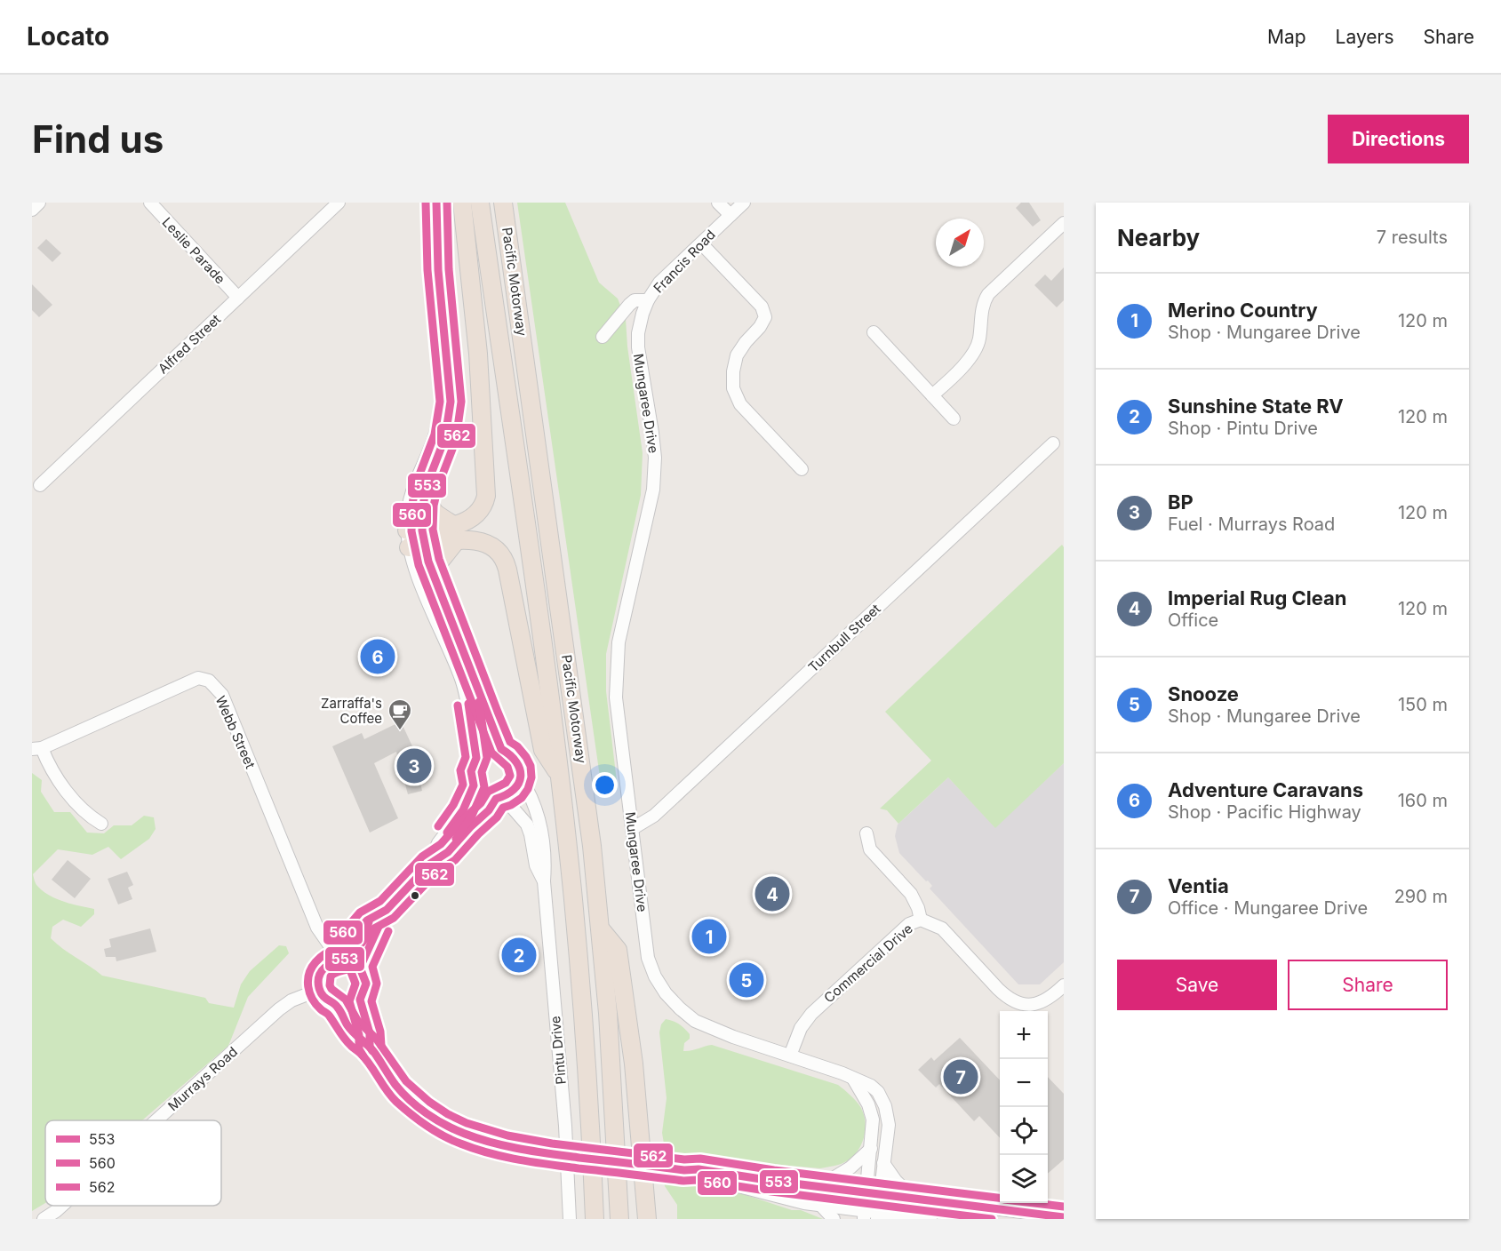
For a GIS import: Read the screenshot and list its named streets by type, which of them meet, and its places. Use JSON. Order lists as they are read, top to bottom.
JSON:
{
  "streets": {
    "highway": ["Pacific Motorway"],
    "street": [
      "Leslie Parade",
      "Francis Road",
      "Alfred Street",
      "Mungaree Drive",
      "Turnbull Street",
      "Webb Street",
      "Commercial Drive",
      "Pintu Drive",
      "Murrays Road"
    ]
  },
  "crossings": [
    ["Leslie Parade", "Alfred Street"],
    ["Francis Road", "Mungaree Drive"],
    ["Mungaree Drive", "Turnbull Street"],
    ["Mungaree Drive", "Commercial Drive"],
    ["Webb Street", "Murrays Road"]
  ],
  "places": {
    "cafe": ["Zarraffa's Coffee"]
  },
  "lines": ["transit line 553", "transit line 560", "transit line 562"],
  "legend": ["553", "560", "562"],
  "north": "top right",
  "page": {
    "header": "Locato",
    "nav": ["Map", "Layers", "Share"],
    "buttons": [
      "Directions",
      ["Save", "Share"]
    ],
    "title": "Find us",
    "heading": ["Nearby", "7 results"],
    "list": [
      {
        "mark": "1",
        "name": "Merino Country",
        "note": "Shop · Mungaree Drive",
        "value": "120 m"
      },
      {
        "mark": "2",
        "name": "Sunshine State RV",
        "note": "Shop · Pintu Drive",
        "value": "120 m"
      },
      {
        "mark": "3",
        "name": "BP",
        "note": "Fuel · Murrays Road",
        "value": "120 m"
      },
      {
        "mark": "4",
        "name": "Imperial Rug Clean",
        "note": "Office",
        "value": "120 m"
      },
      {
        "mark": "5",
        "name": "Snooze",
        "note": "Shop · Mungaree Drive",
        "value": "150 m"
      },
      {
        "mark": "6",
        "name": "Adventure Caravans",
        "note": "Shop · Pacific Highway",
        "value": "160 m"
      },
      {
        "mark": "7",
        "name": "Ventia",
        "note": "Office · Mungaree Drive",
        "value": "290 m"
      }
    ],
    "pins": [
      "6",
      "3",
      "4",
      "1",
      "2",
      "5",
      "7"
    ],
    "map_buttons": ["+", "−"]
  }
}
